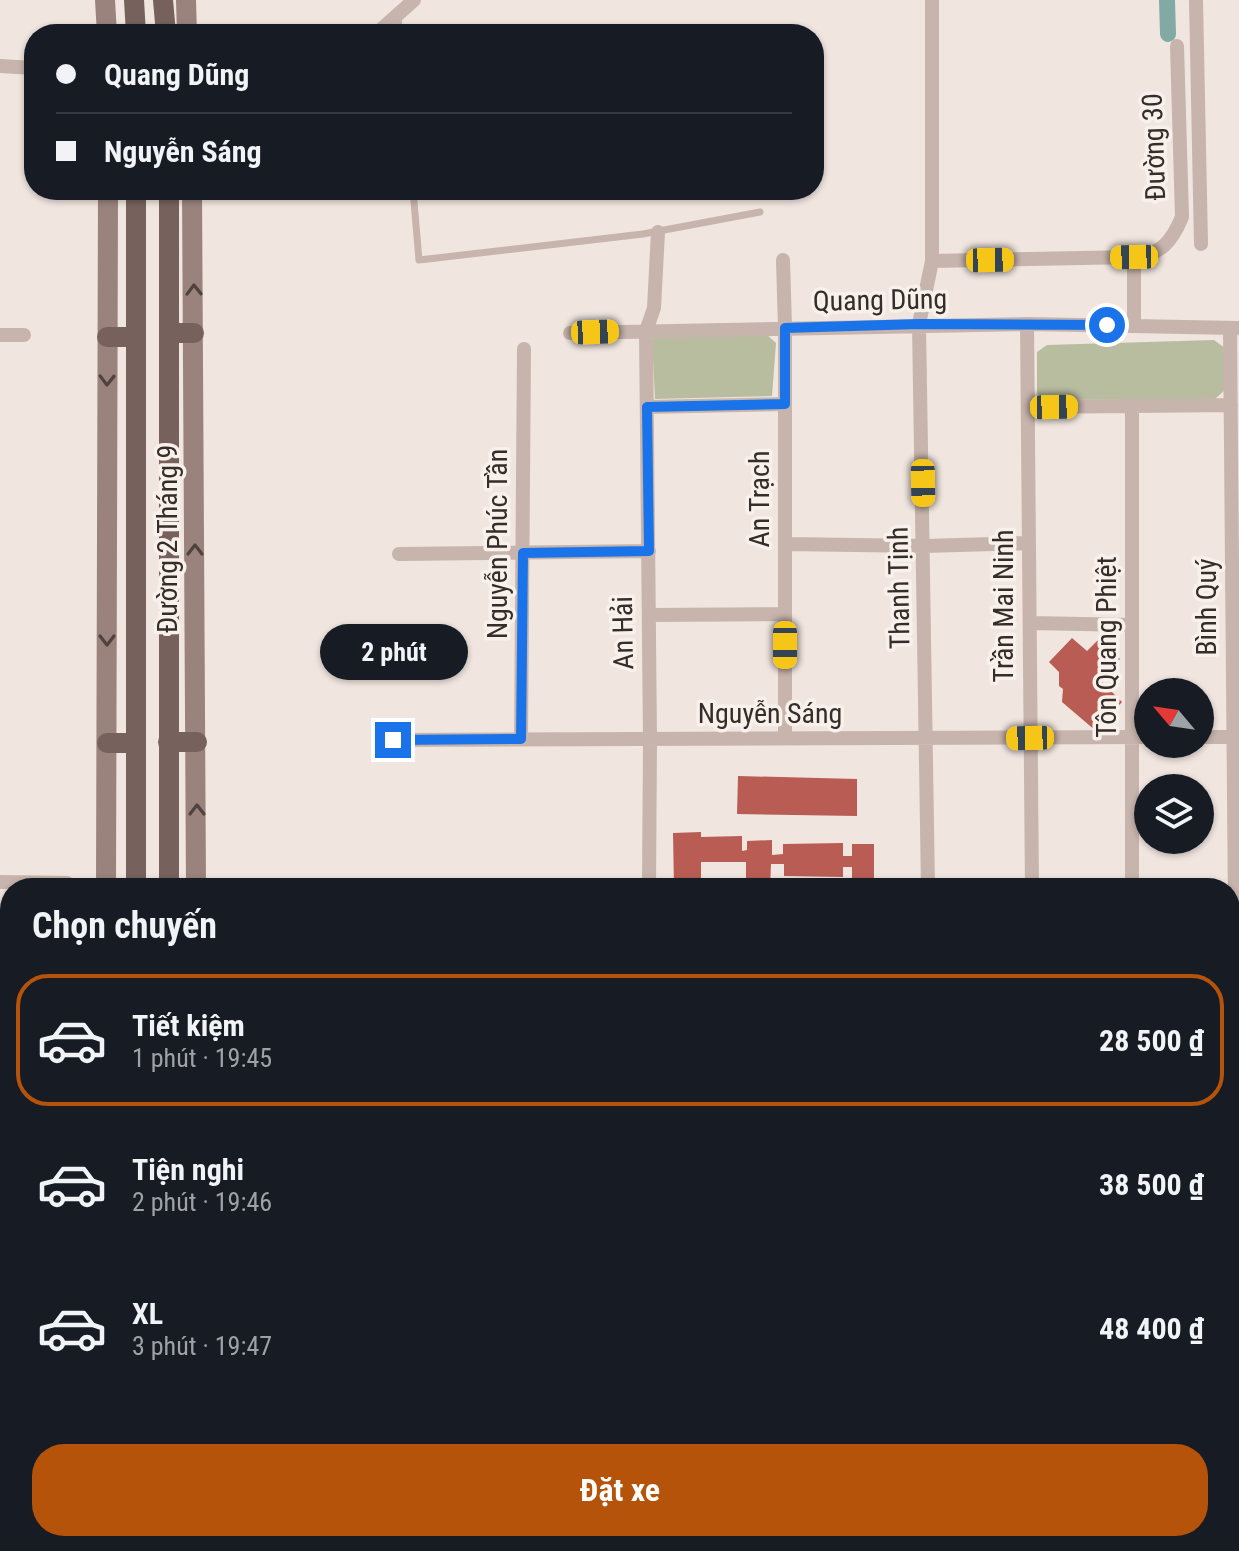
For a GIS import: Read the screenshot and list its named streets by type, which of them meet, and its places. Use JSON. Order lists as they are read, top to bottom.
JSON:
{
  "streets": {
    "main road": ["Đường 2 Tháng 9"],
    "street": [
      "Đường 30",
      "Quang Dũng",
      "An Trạch",
      "Nguyễn Phúc Tần",
      "Thanh Tịnh",
      "Trần Mai Ninh",
      "Bình Quý",
      "An Hải",
      "Tôn Quang Phiệt",
      "Nguyễn Sáng"
    ]
  },
  "crossings": [
    ["Đường 30", "Thanh Tịnh"],
    ["Quang Dũng", "An Trạch"],
    ["Quang Dũng", "Thanh Tịnh"],
    ["Quang Dũng", "Trần Mai Ninh"],
    ["Quang Dũng", "Bình Quý"],
    ["Quang Dũng", "An Hải"],
    ["An Trạch", "Nguyễn Sáng"],
    ["Nguyễn Phúc Tần", "Nguyễn Sáng"],
    ["Thanh Tịnh", "Nguyễn Sáng"],
    ["Trần Mai Ninh", "Nguyễn Sáng"],
    ["An Hải", "Nguyễn Sáng"],
    ["Tôn Quang Phiệt", "Nguyễn Sáng"]
  ],
  "north": "top left",
  "page": {
    "banner": ["Quang Dũng", "Nguyễn Sáng"],
    "bubble": "2 phút",
    "heading": "Chọn chuyến",
    "list": [
      {
        "name": "Tiết kiệm",
        "note": "1 phút · 19:45",
        "value": "28 500 ₫"
      },
      {
        "name": "Tiện nghi",
        "note": "2 phút · 19:46",
        "value": "38 500 ₫"
      },
      {
        "name": "XL",
        "note": "3 phút · 19:47",
        "value": "48 400 ₫"
      }
    ],
    "buttons": "Đặt xe"
  }
}
